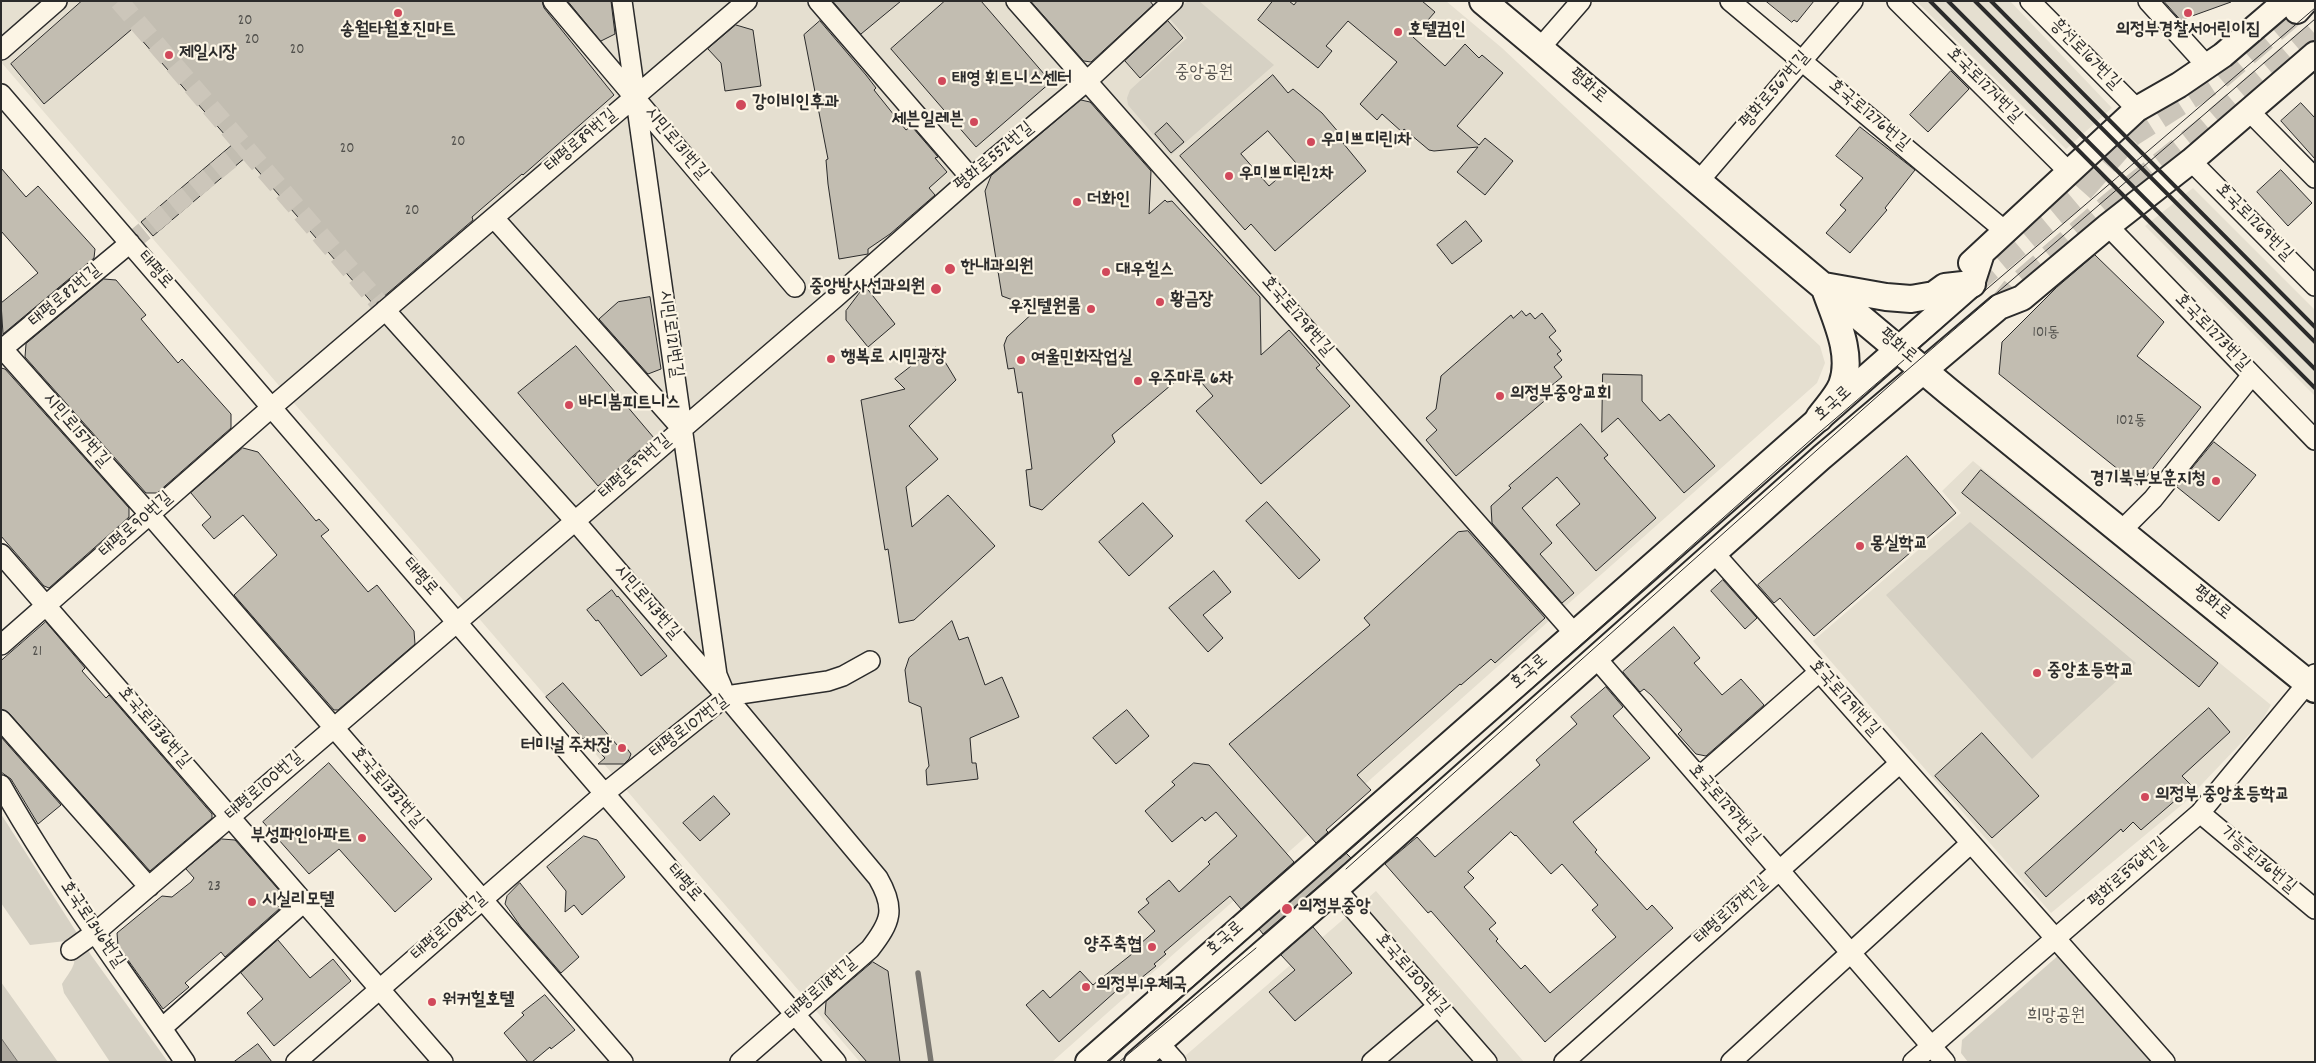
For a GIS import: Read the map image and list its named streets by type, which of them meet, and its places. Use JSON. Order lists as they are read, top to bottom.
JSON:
{
  "streets": {
    "main road": ["평화로"],
    "street": [
      "흥선로167번길",
      "호국로1274번길",
      "평화로567번길",
      "호국로1276번길",
      "태평로89번길",
      "시민로131번길",
      "평화로552번길",
      "호국로1269번길",
      "태평로",
      "태평로82번길",
      "호국로1298번길",
      "호국로1273번길",
      "시민로121번길",
      "호국로",
      "시민로157번길",
      "태평로99번길",
      "태평로90번길",
      "시민로143번길",
      "호국로1291번길",
      "호국로1336번길",
      "태평로107번길",
      "태평로100번길",
      "호국로1332번길",
      "호국로1297번길",
      "가능로136번길",
      "평화로596번길",
      "태평로137번길",
      "호국로1346번길",
      "태평로108번길",
      "호국로1309번길",
      "태평로118번길"
    ]
  },
  "crossings": [
    ["평화로", "평화로567번길"],
    ["평화로", "호국로"],
    ["평화로", "평화로596번길"],
    ["평화로567번길", "호국로1276번길"],
    ["태평로89번길", "시민로131번길"],
    ["태평로89번길", "태평로"],
    ["태평로89번길", "시민로121번길"],
    ["태평로89번길", "태평로90번길"],
    ["태평로89번길", "시민로143번길"],
    ["시민로131번길", "시민로121번길"],
    ["평화로552번길", "호국로1298번길"],
    ["평화로552번길", "태평로99번길"],
    ["호국로1269번길", "호국로"],
    ["태평로", "태평로82번길"],
    ["태평로", "태평로99번길"],
    ["태평로", "태평로90번길"],
    ["태평로", "태평로107번길"],
    ["태평로", "태평로100번길"],
    ["태평로", "태평로108번길"],
    ["태평로", "태평로118번길"],
    ["태평로82번길", "시민로157번길"],
    ["호국로1298번길", "호국로"],
    ["호국로1273번길", "호국로"],
    ["시민로121번길", "태평로99번길"],
    ["시민로121번길", "시민로143번길"],
    ["시민로121번길", "태평로107번길"],
    ["호국로", "호국로1291번길"],
    ["호국로", "호국로1297번길"],
    ["호국로", "호국로1309번길"],
    ["시민로157번길", "태평로90번길"],
    ["시민로157번길", "호국로1332번길"],
    ["태평로99번길", "시민로143번길"],
    ["태평로99번길", "태평로100번길"],
    ["태평로90번길", "호국로1336번길"],
    ["태평로90번길", "호국로1332번길"],
    ["시민로143번길", "태평로107번길"],
    ["시민로143번길", "태평로118번길"],
    ["호국로1291번길", "평화로596번길"],
    ["호국로1291번길", "태평로137번길"],
    ["호국로1336번길", "태평로100번길"],
    ["호국로1336번길", "태평로108번길"],
    ["태평로107번길", "태평로108번길"],
    ["태평로100번길", "호국로1332번길"],
    ["태평로100번길", "호국로1346번길"],
    ["호국로1332번길", "태평로108번길"],
    ["호국로1297번길", "평화로596번길"],
    ["호국로1297번길", "태평로137번길"],
    ["가능로136번길", "평화로596번길"]
  ],
  "parks": ["중앙공원", "희망공원"],
  "places": [
    "송월타월호진마트",
    "의정부경찰서어린이집",
    "호텔컴인",
    "제일시장",
    "태영 휘트니스센터",
    "강이비인후과",
    "세븐일레븐",
    "우미쁘띠린1차",
    "우미쁘띠린2차",
    "더화인",
    "한내과의원",
    "대우힐스",
    "중앙방사선과의원",
    "황금장",
    "우진텔원룸",
    "행복로 시민광장",
    "여울민화작업실",
    "우주마루 6차",
    "의정부중앙교회",
    "바디붐피트니스",
    "경기북부보훈지청",
    "몽실학교",
    "중앙초등학교",
    "터미널 주차장",
    "의정부 중앙초등학교",
    "부성파인아파트",
    "시실리모텔",
    "의정부중앙",
    "양주축협",
    "의정부1우체국",
    "워커힐호텔"
  ],
  "house_numbers": [
    "20",
    "20",
    "20",
    "20",
    "20",
    "20",
    "101동",
    "102동",
    "21",
    "23"
  ]
}
